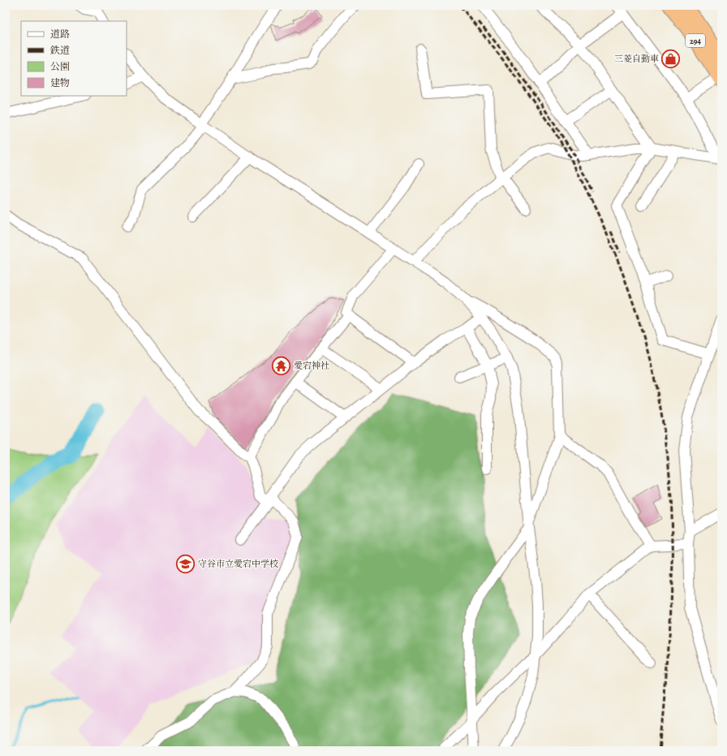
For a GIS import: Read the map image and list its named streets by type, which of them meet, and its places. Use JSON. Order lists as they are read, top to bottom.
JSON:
{
  "streets": {
    "highway": ["294"]
  },
  "places": {
    "shop": ["三菱自動車"],
    "temple": ["愛宕神社"],
    "school or university": ["守谷市立愛宕中学校"]
  },
  "legend": [
    "道路",
    "鉄道",
    "公園",
    "建物"
  ]
}
